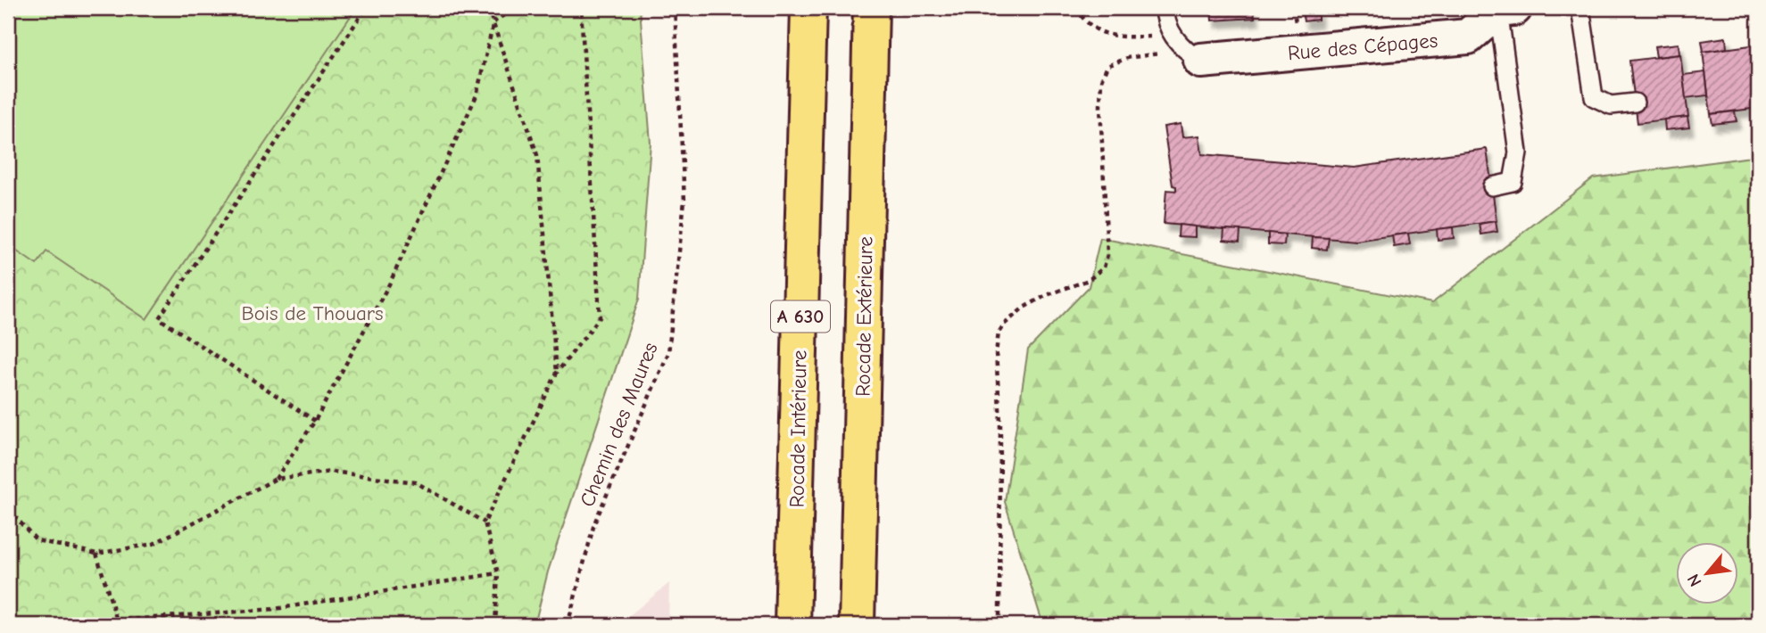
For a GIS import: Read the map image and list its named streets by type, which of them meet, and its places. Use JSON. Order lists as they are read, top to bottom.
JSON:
{
  "streets": {
    "highway": ["A 630", "Rocade Extérieure", "Rocade Intérieure"],
    "street": ["Rue des Cépages"],
    "path": ["Chemin des Maures"]
  },
  "parks": ["Bois de Thouars"],
  "north": "bottom left"
}
